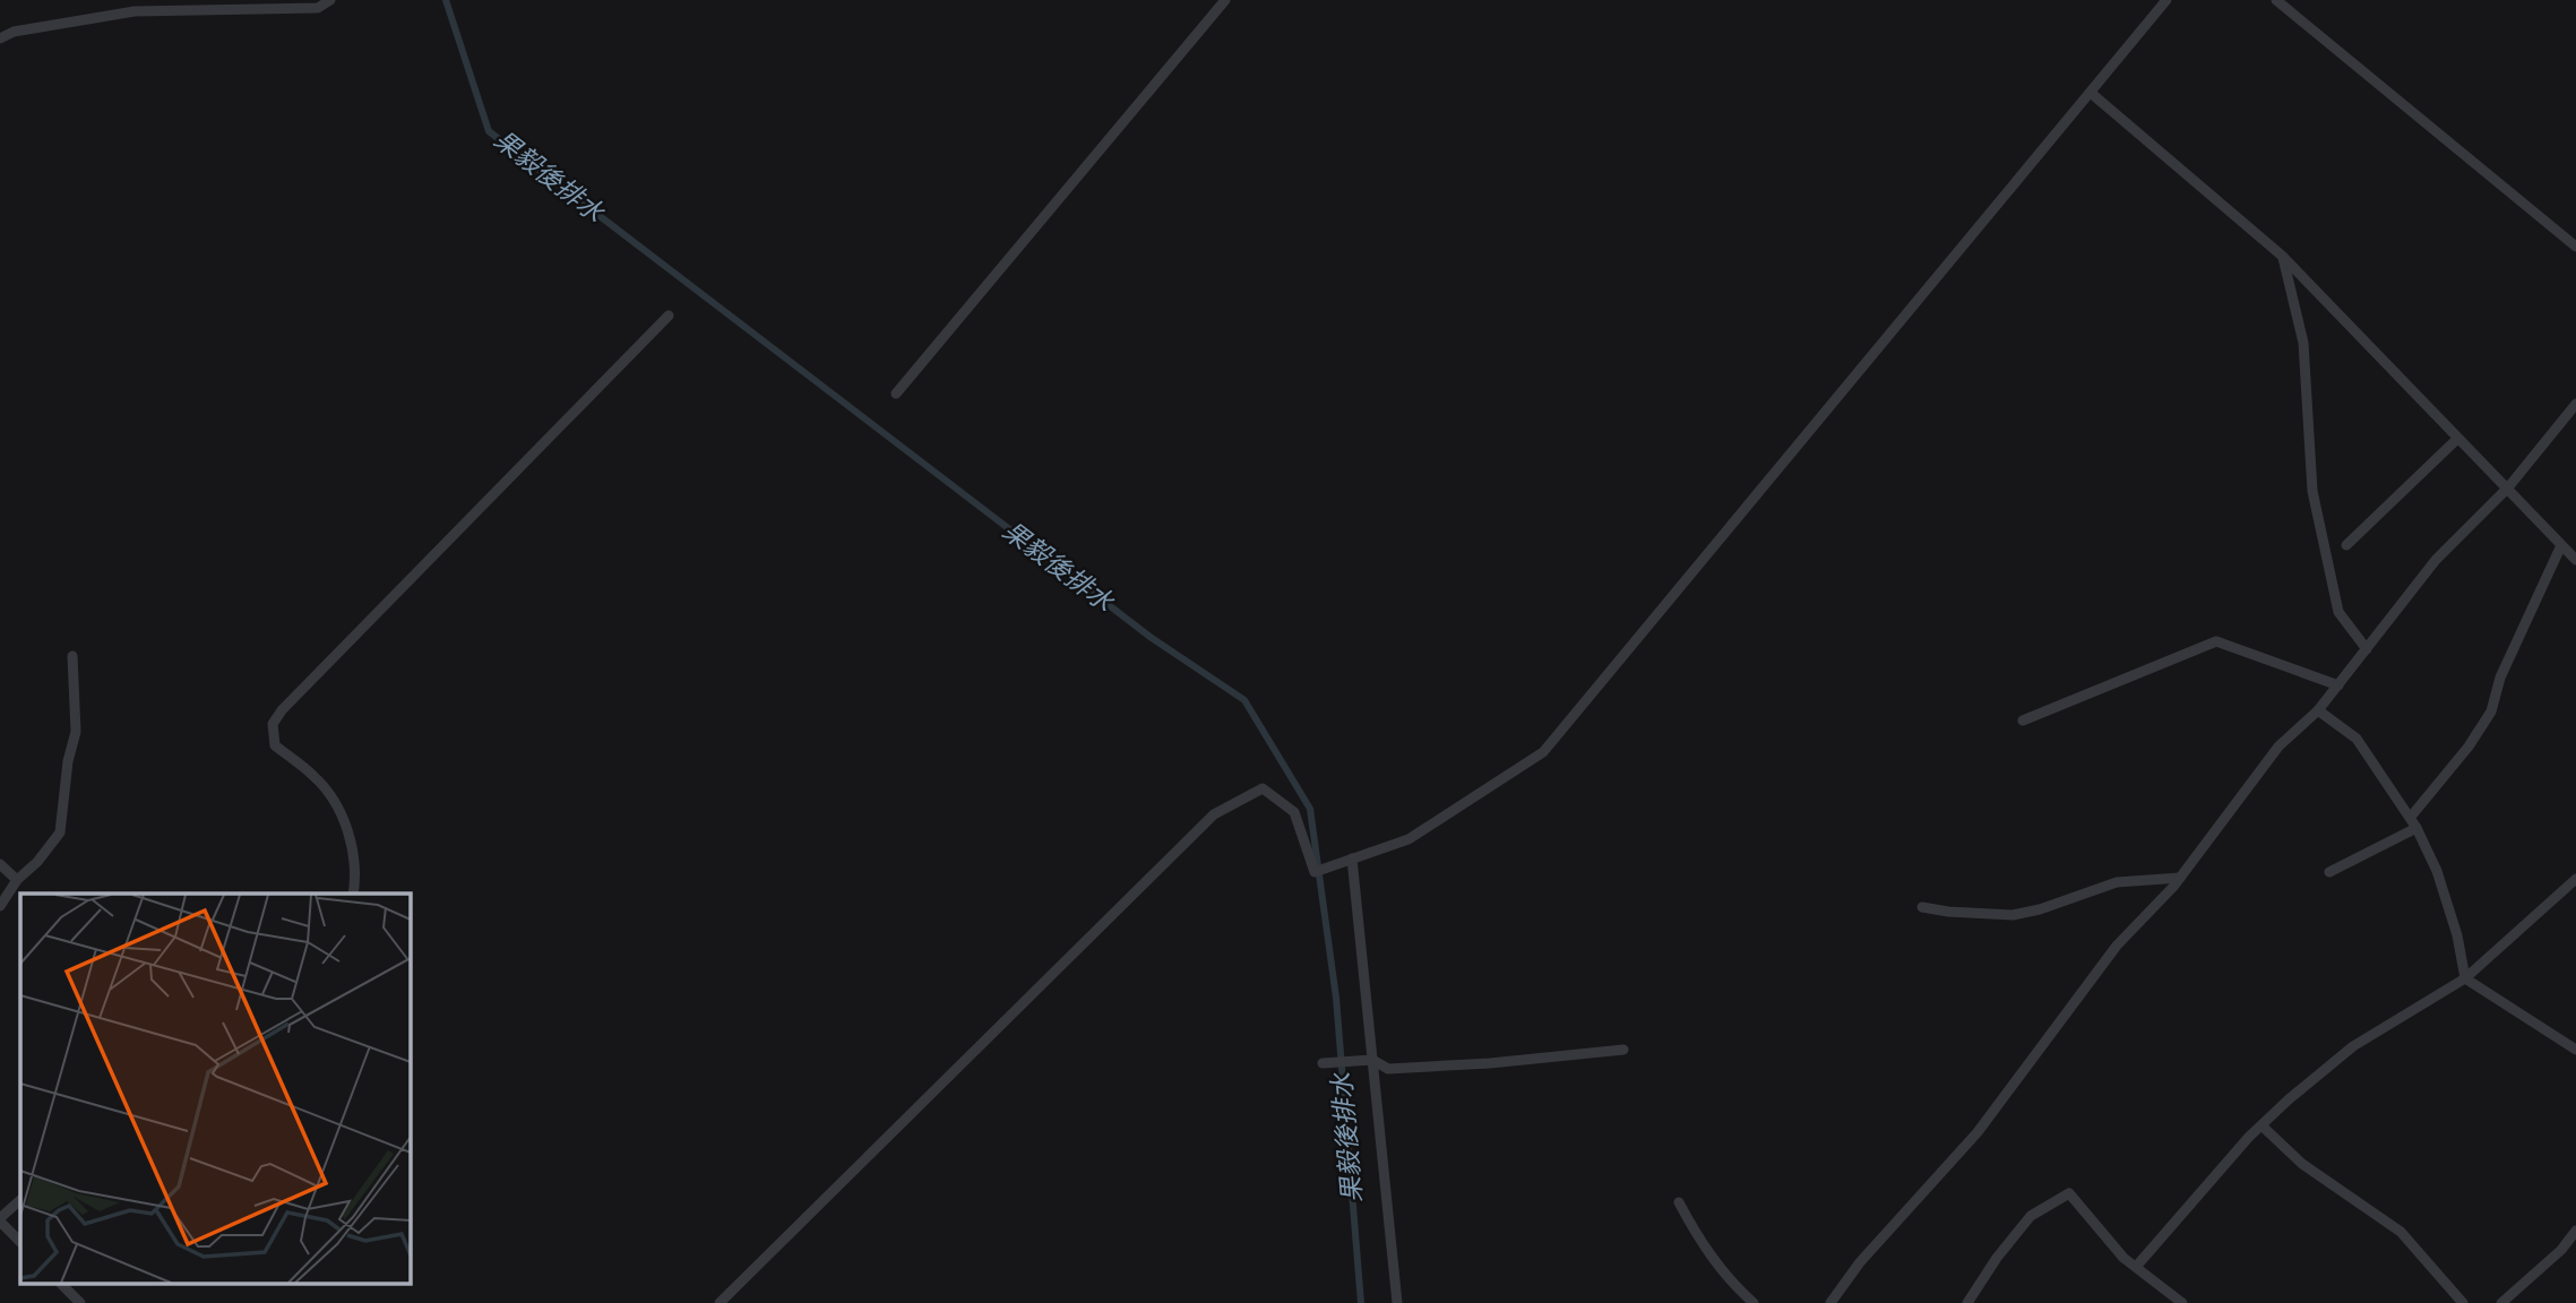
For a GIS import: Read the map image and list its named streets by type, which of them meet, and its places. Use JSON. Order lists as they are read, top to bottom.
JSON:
{
  "water": ["果毅後排水"]
}
